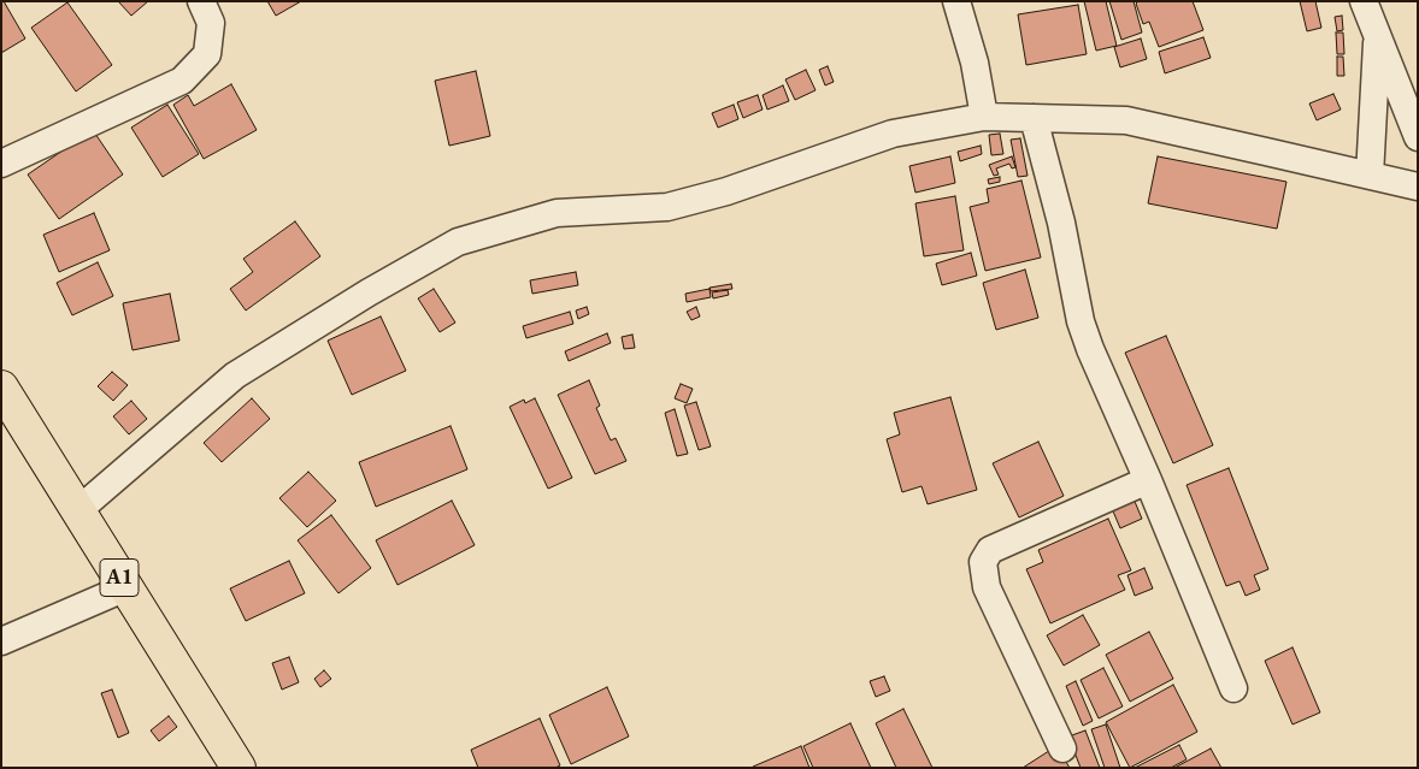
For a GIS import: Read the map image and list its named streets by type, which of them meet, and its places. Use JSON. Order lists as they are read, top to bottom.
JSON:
{
  "streets": {
    "highway": ["A1"]
  }
}
